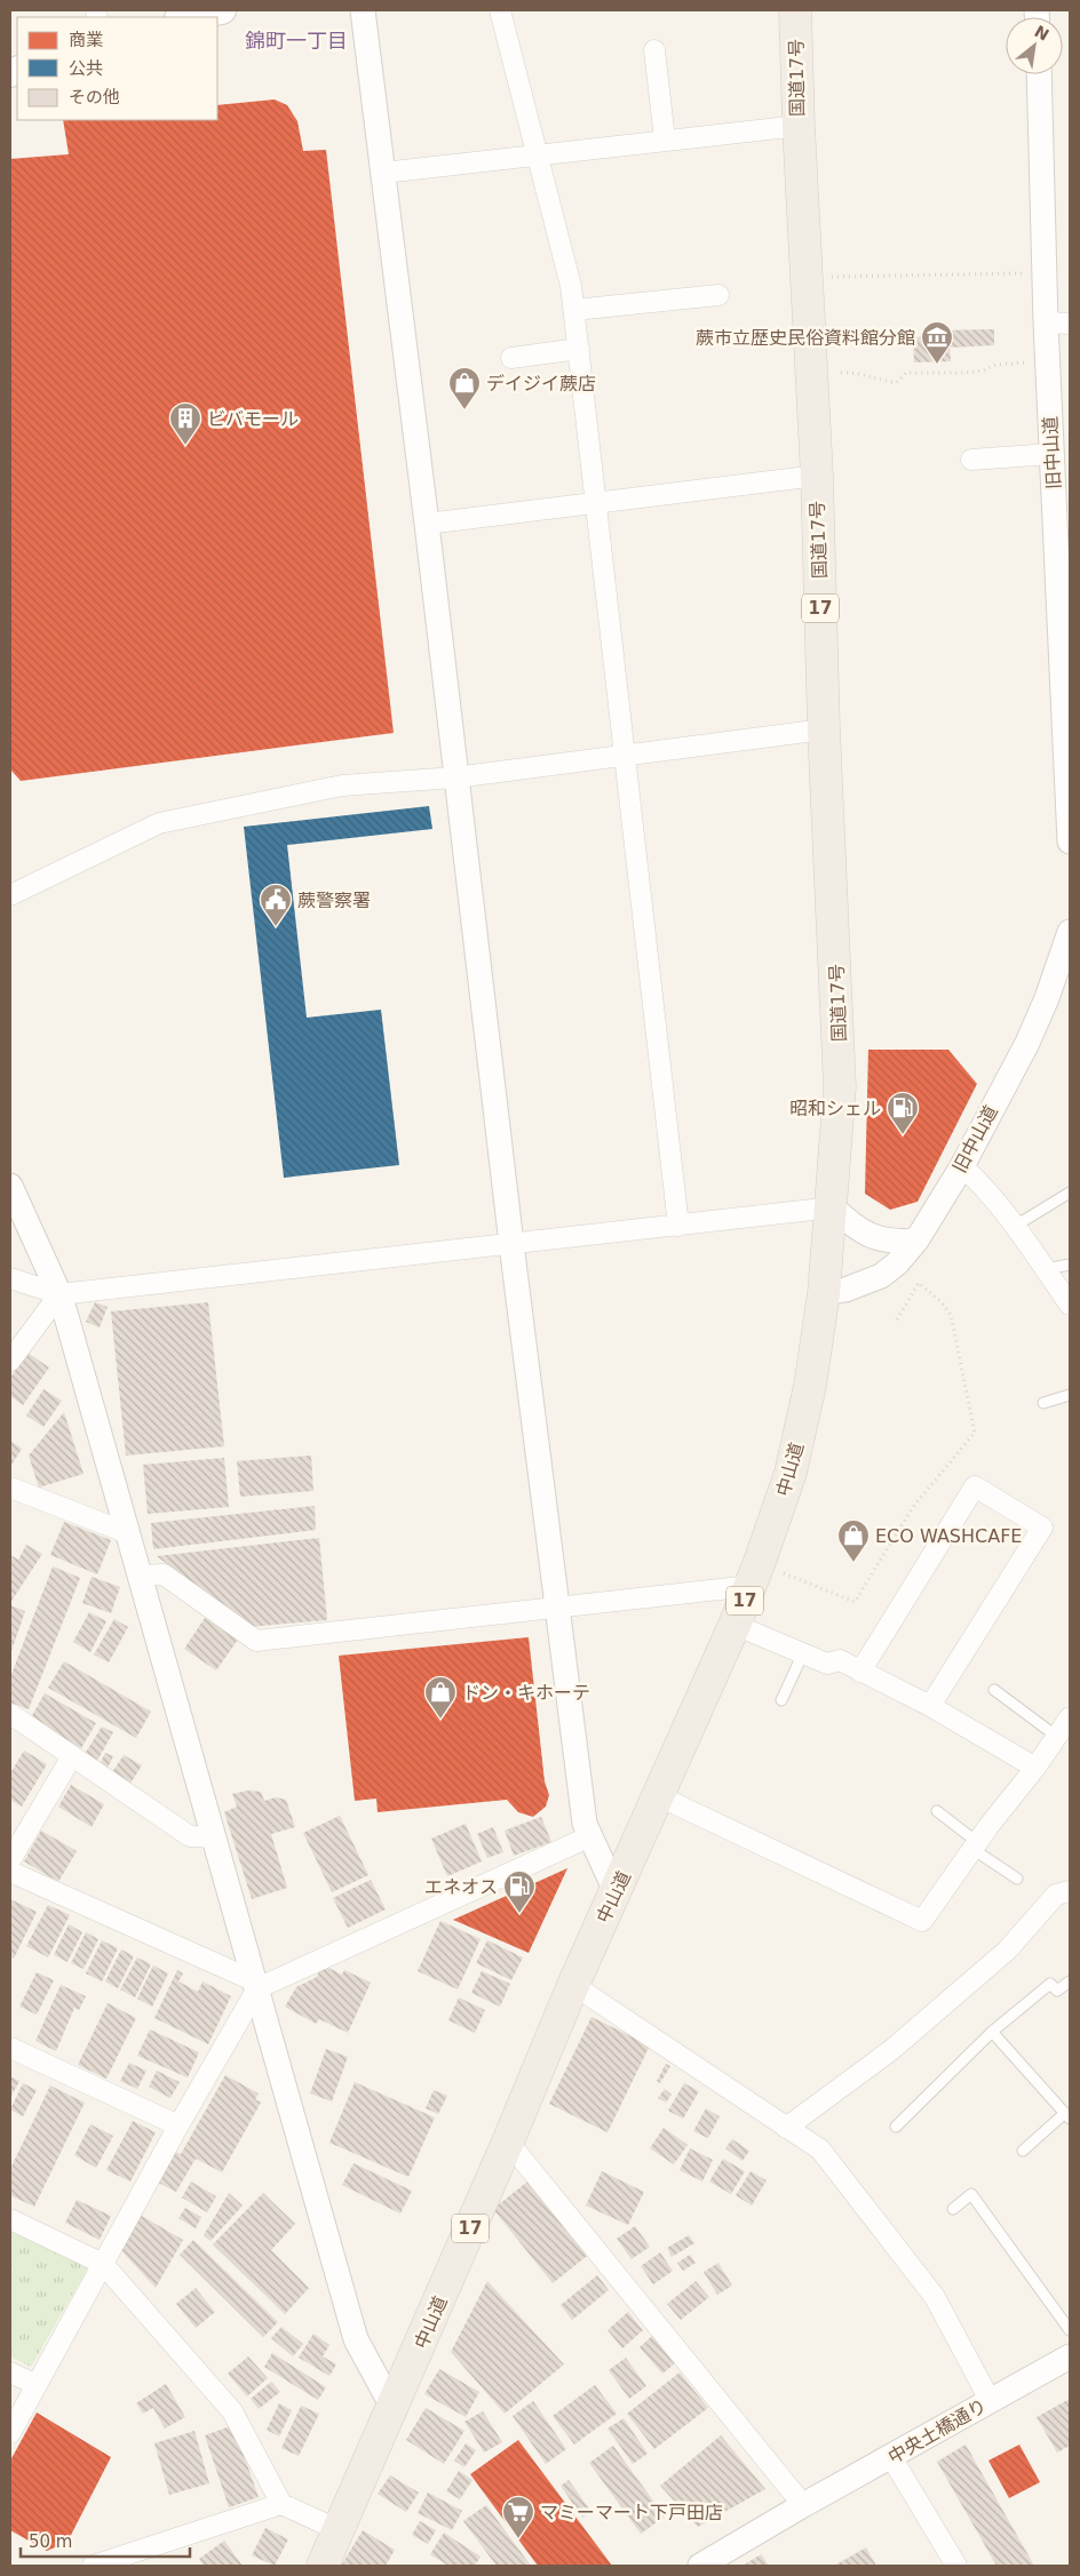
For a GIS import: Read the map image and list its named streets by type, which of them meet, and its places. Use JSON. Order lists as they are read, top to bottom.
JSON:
{
  "streets": {
    "highway": ["国道17号", "17", "中山道"],
    "street": ["旧中山道", "中央土橋通り"]
  },
  "crossings": [
    ["国道17号", "中山道"],
    ["旧中山道", "中山道"]
  ],
  "districts": ["錦町一丁目"],
  "places": {
    "museum": ["蕨市立歴史民俗資料館分館"],
    "shop": ["デイジイ蕨店", "ECO WASHCAFE", "ドン・キホーテ"],
    "building": ["ビバモール"],
    "public building": ["蕨警察署"],
    "fuel station": ["昭和シェル", "エネオス"],
    "supermarket": ["マミーマート下戸田店"]
  },
  "legend": ["商業", "公共", "その他"],
  "scale_bar": "50 m",
  "north": "top right"
}
